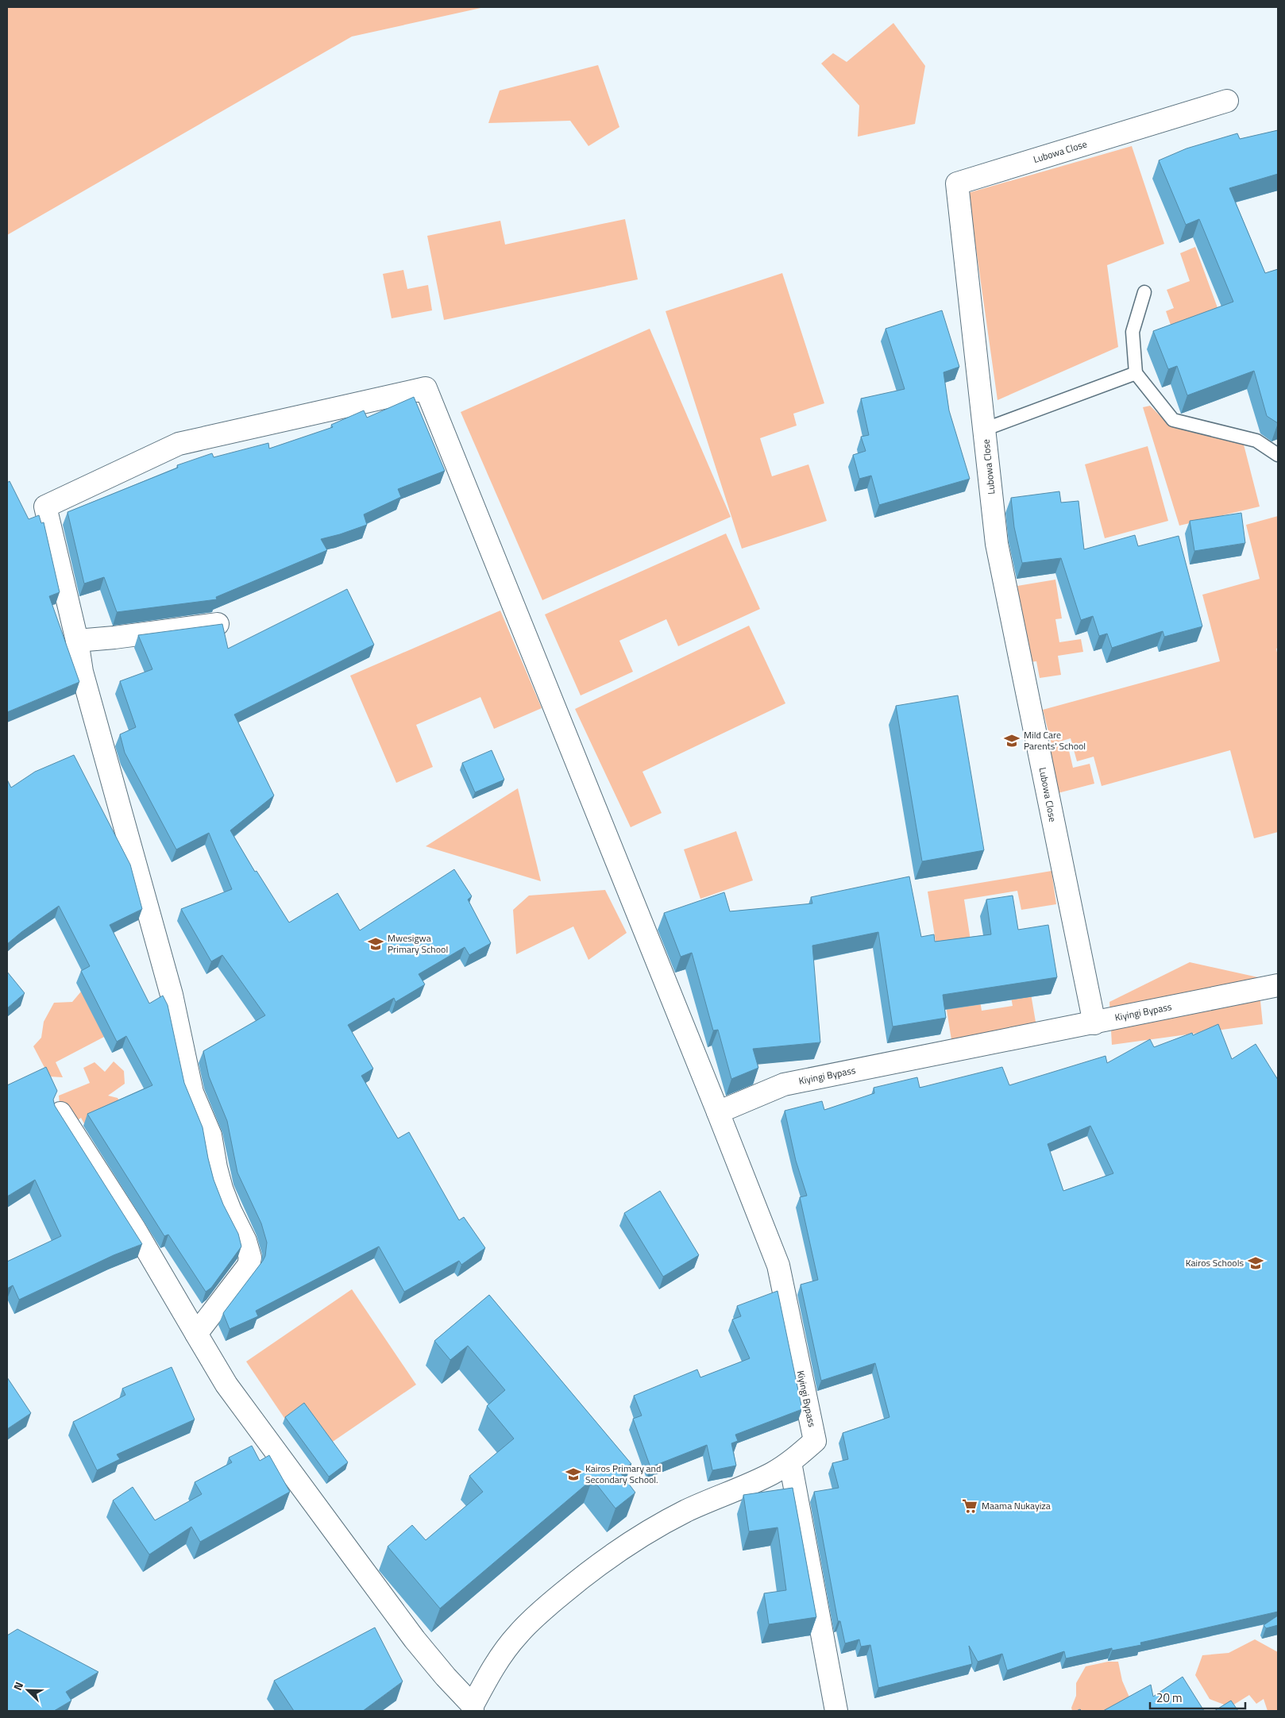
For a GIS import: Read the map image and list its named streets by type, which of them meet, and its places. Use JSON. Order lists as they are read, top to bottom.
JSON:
{
  "streets": {
    "street": ["Lubowa Close", "Kiyingi Bypass"]
  },
  "crossings": [
    ["Lubowa Close", "Kiyingi Bypass"]
  ],
  "places": {
    "school or university": [
      "Mild Care Parents' School",
      "Mwesigwa Primary School",
      "Kairos Schools",
      "Kairos Primary and Secondary School."
    ],
    "supermarket": ["Maama Nukayiza"]
  },
  "scale_bar": "20 m",
  "north": "top left"
}
